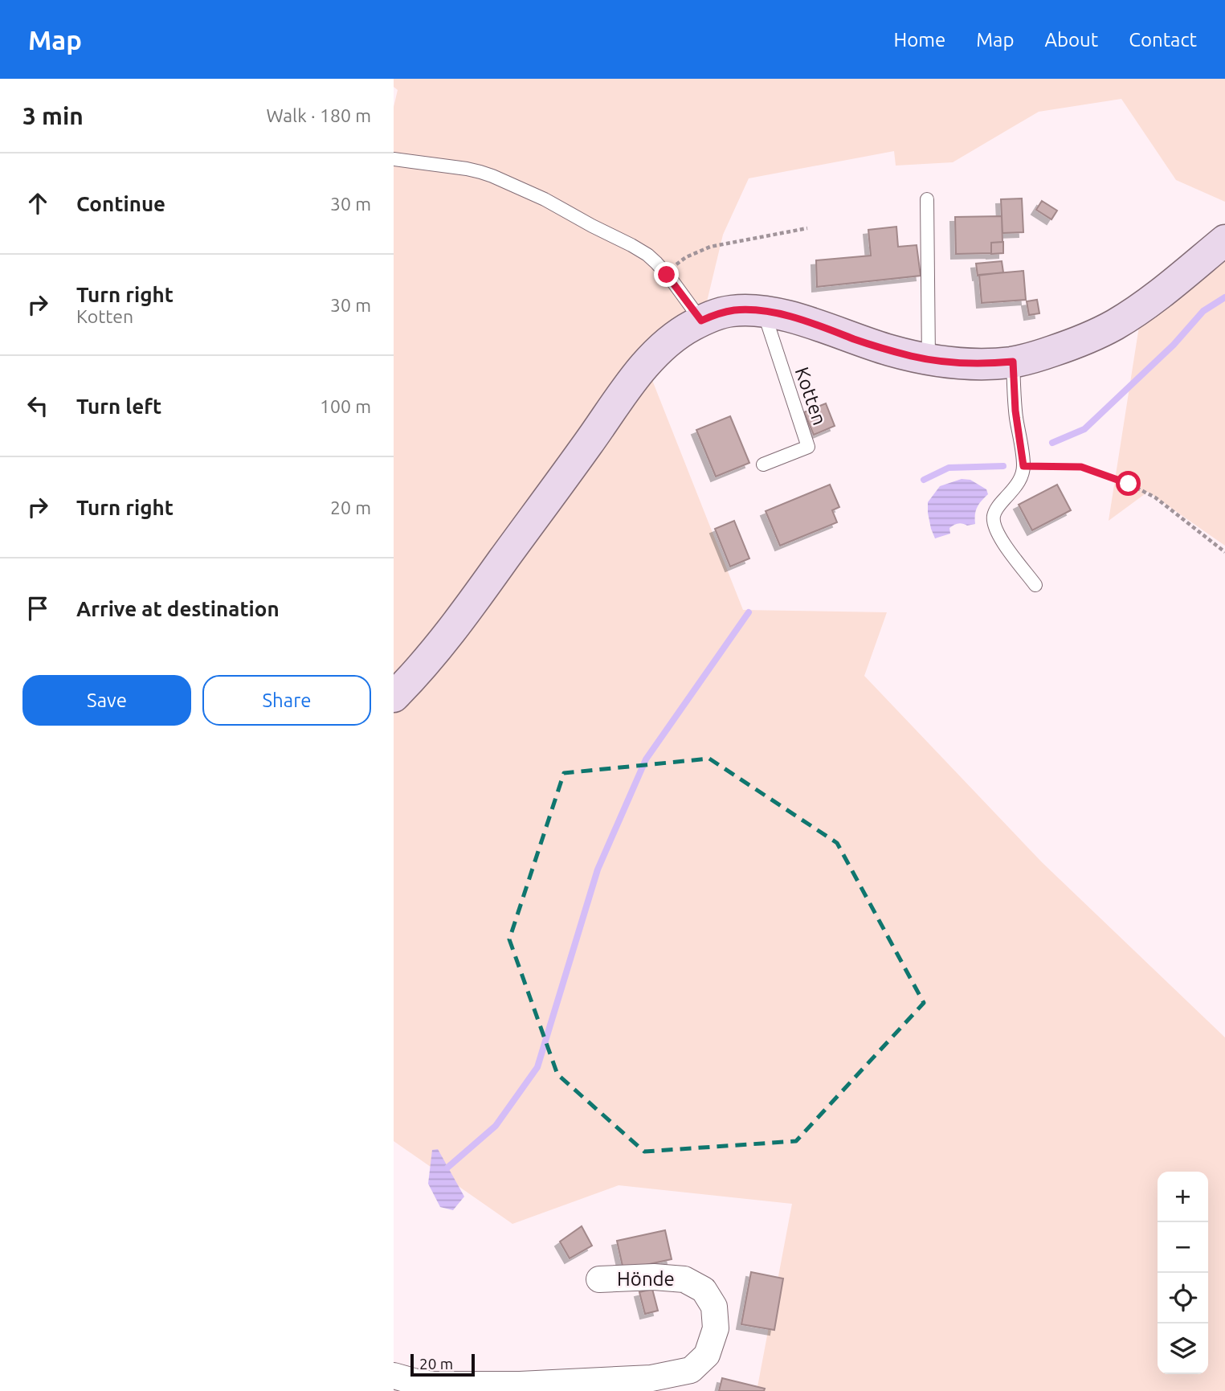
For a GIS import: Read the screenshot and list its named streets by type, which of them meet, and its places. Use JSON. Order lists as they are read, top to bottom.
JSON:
{
  "streets": {
    "street": ["Hönde"],
    "lane": ["Kotten"]
  },
  "scale_bar": "20 m",
  "page": {
    "header": "Map",
    "nav": [
      "Home",
      "Map",
      "About",
      "Contact"
    ],
    "heading": ["3 min", "Walk · 180 m"],
    "list": [
      ["Continue", "30 m"],
      ["Turn right", "Kotten", "30 m"],
      ["Turn left", "100 m"],
      ["Turn right", "20 m"],
      "Arrive at destination"
    ],
    "buttons": ["Save", "Share"],
    "map_buttons": ["+", "−"],
    "scale": "20 m"
  }
}
